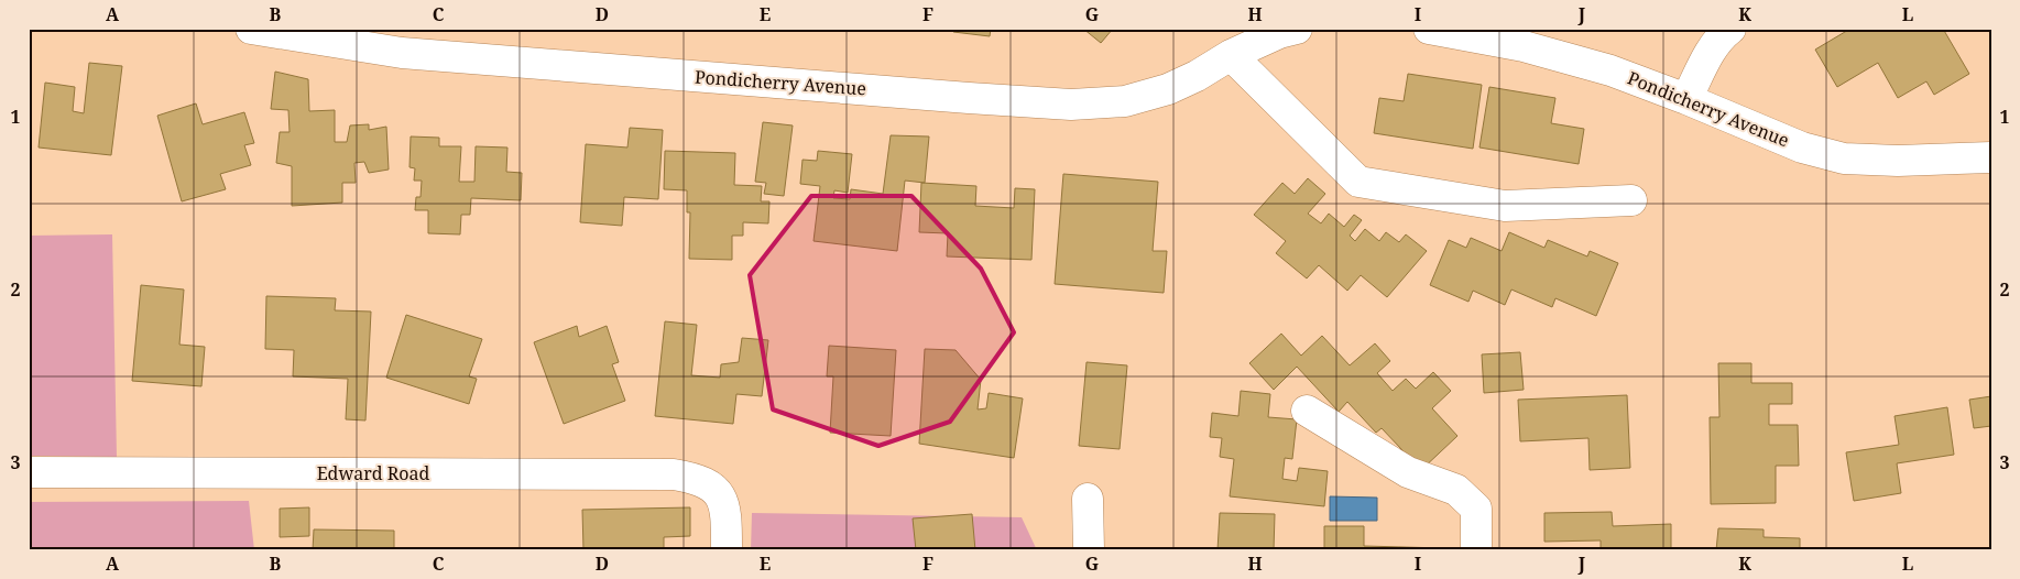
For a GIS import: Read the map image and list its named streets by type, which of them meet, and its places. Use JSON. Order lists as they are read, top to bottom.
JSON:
{
  "streets": {
    "street": ["Pondicherry Avenue", "Edward Road"]
  },
  "grid": {
    "columns": [
      "A",
      "B",
      "C",
      "D",
      "E",
      "F",
      "G",
      "H",
      "I",
      "J",
      "K",
      "L"
    ],
    "rows": ["1", "2", "3"]
  }
}
